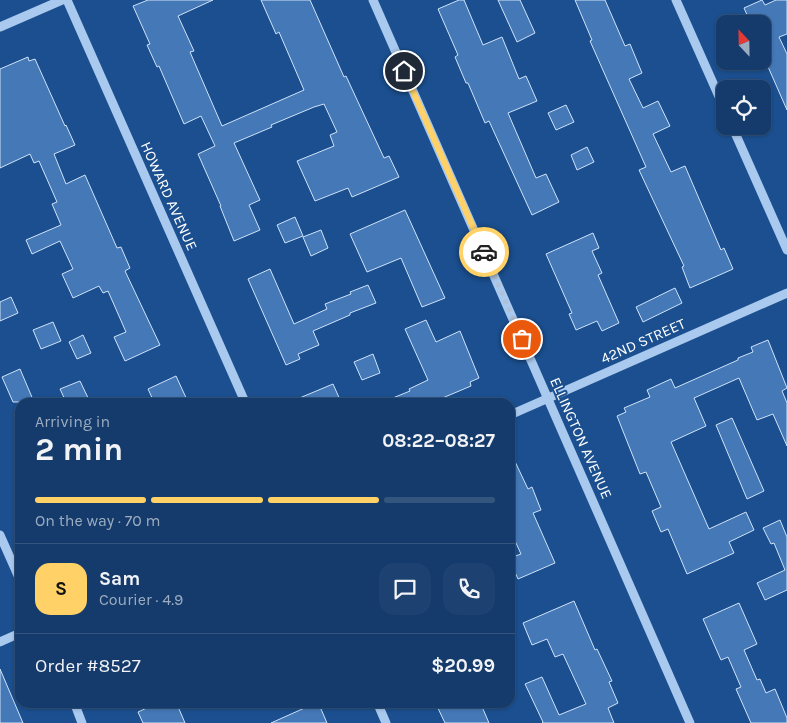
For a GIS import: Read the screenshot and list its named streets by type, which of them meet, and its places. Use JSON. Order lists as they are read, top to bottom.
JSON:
{
  "streets": {
    "street": ["HOWARD AVENUE", "42ND STREET", "ELLINGTON AVENUE"]
  },
  "crossings": [
    ["42ND STREET", "ELLINGTON AVENUE"]
  ],
  "north": "top",
  "page": {
    "heading": ["2 min", "Arriving in", "08:22–08:27"],
    "panel": [
      "Sam",
      "Courier · 4.9",
      "Order #8527",
      "$20.99"
    ],
    "bar": "On the way · 70 m",
    "round": "S"
  }
}
